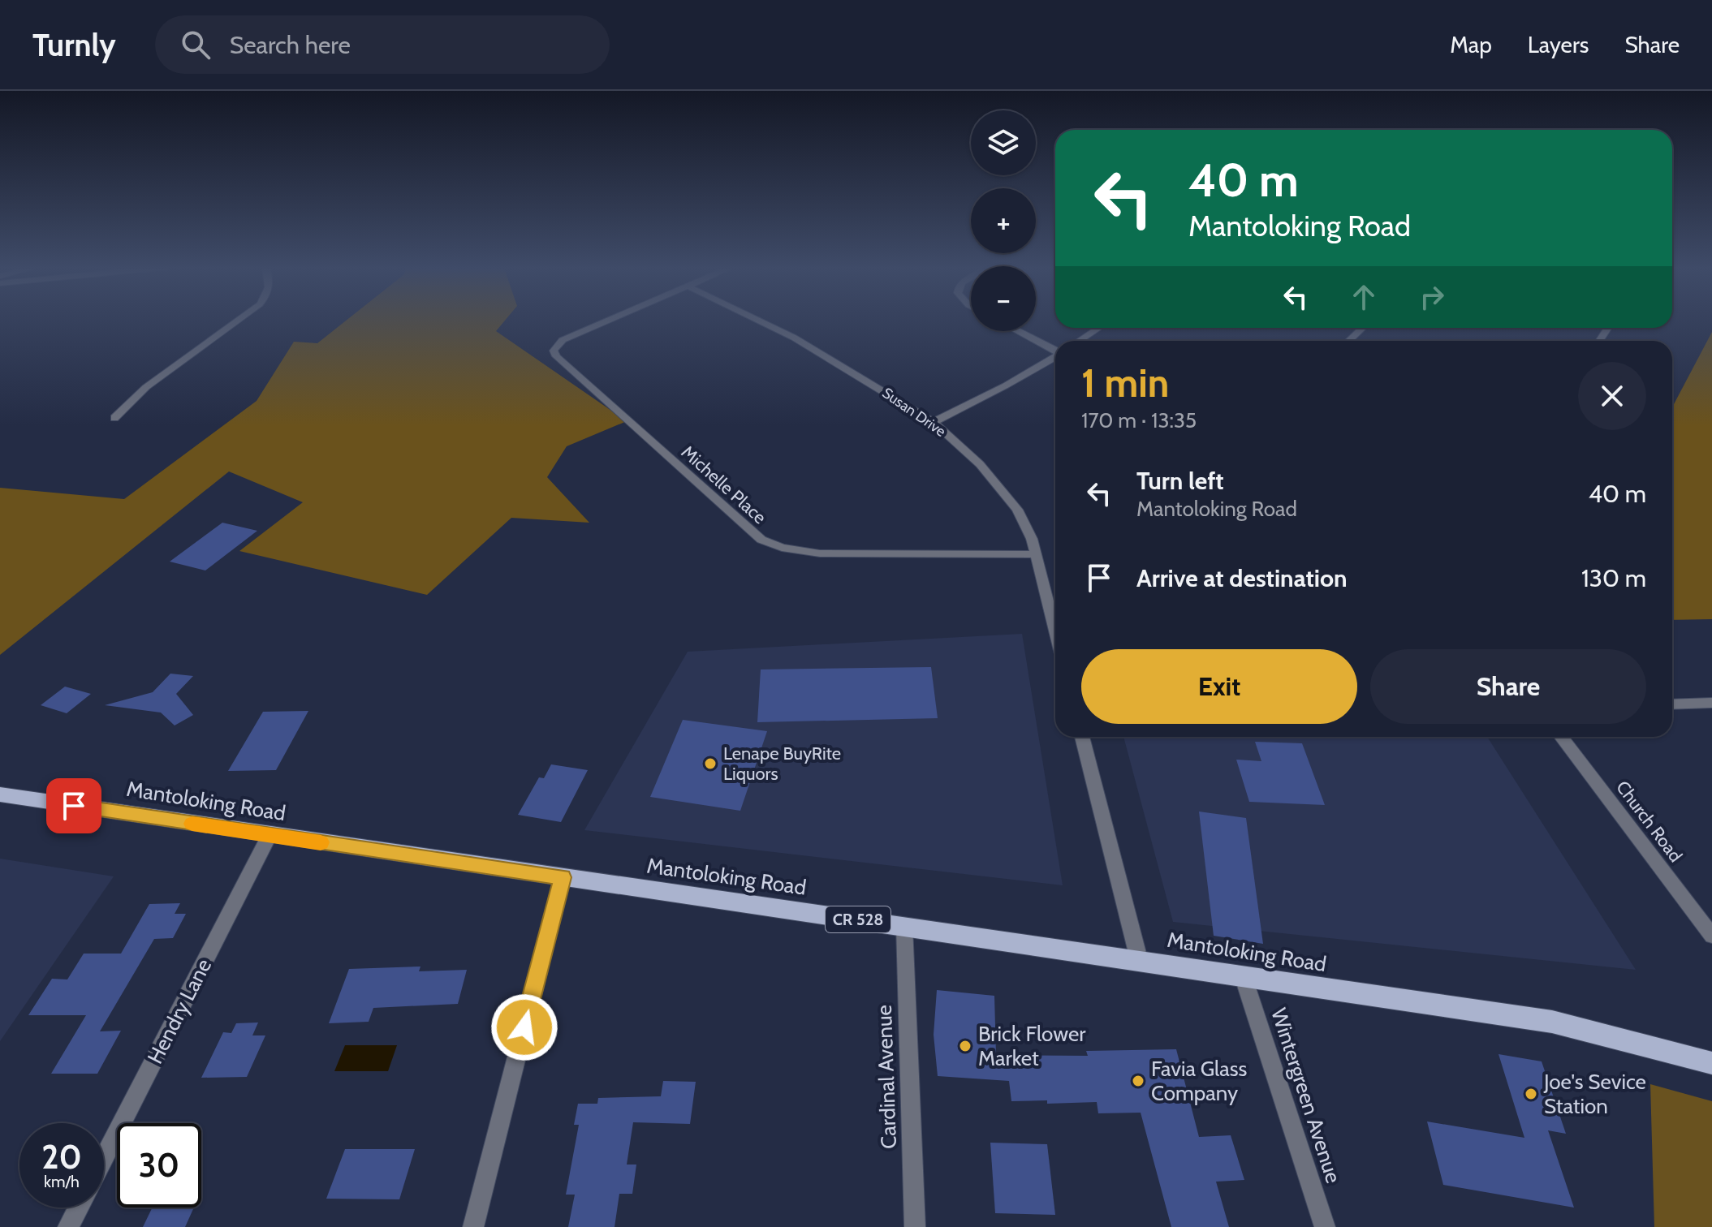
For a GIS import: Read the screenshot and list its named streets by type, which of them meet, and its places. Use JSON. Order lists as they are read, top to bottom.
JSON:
{
  "streets": {
    "main road": ["Mantoloking Road", "CR 528"],
    "street": [
      "Susan Drive",
      "Michelle Place",
      "Church Road",
      "Hendry Lane",
      "Cardinal Avenue",
      "Wintergreen Avenue"
    ]
  },
  "crossings": [
    ["Susan Drive", "Michelle Place"],
    ["Mantoloking Road", "Hendry Lane"],
    ["Mantoloking Road", "Cardinal Avenue"],
    ["Mantoloking Road", "Wintergreen Avenue"]
  ],
  "places": [
    "Lenape BuyRite Liquors",
    "Brick Flower Market",
    "Favia Glass Company",
    "Joe's Sevice Station"
  ],
  "page": {
    "header": "Turnly",
    "search": "Search here",
    "nav": ["Map", "Layers", "Share"],
    "map_buttons": ["+", "−"],
    "turn": ["40 m", "Mantoloking Road"],
    "heading": ["1 min", "170 m · 13:35"],
    "list": [
      {
        "name": "Turn left",
        "note": "Mantoloking Road",
        "value": "40 m"
      },
      {
        "name": "Arrive at destination",
        "value": "130 m"
      }
    ],
    "buttons": ["Exit", "Share"],
    "speed": "20 km/h",
    "limit": "30"
  }
}
